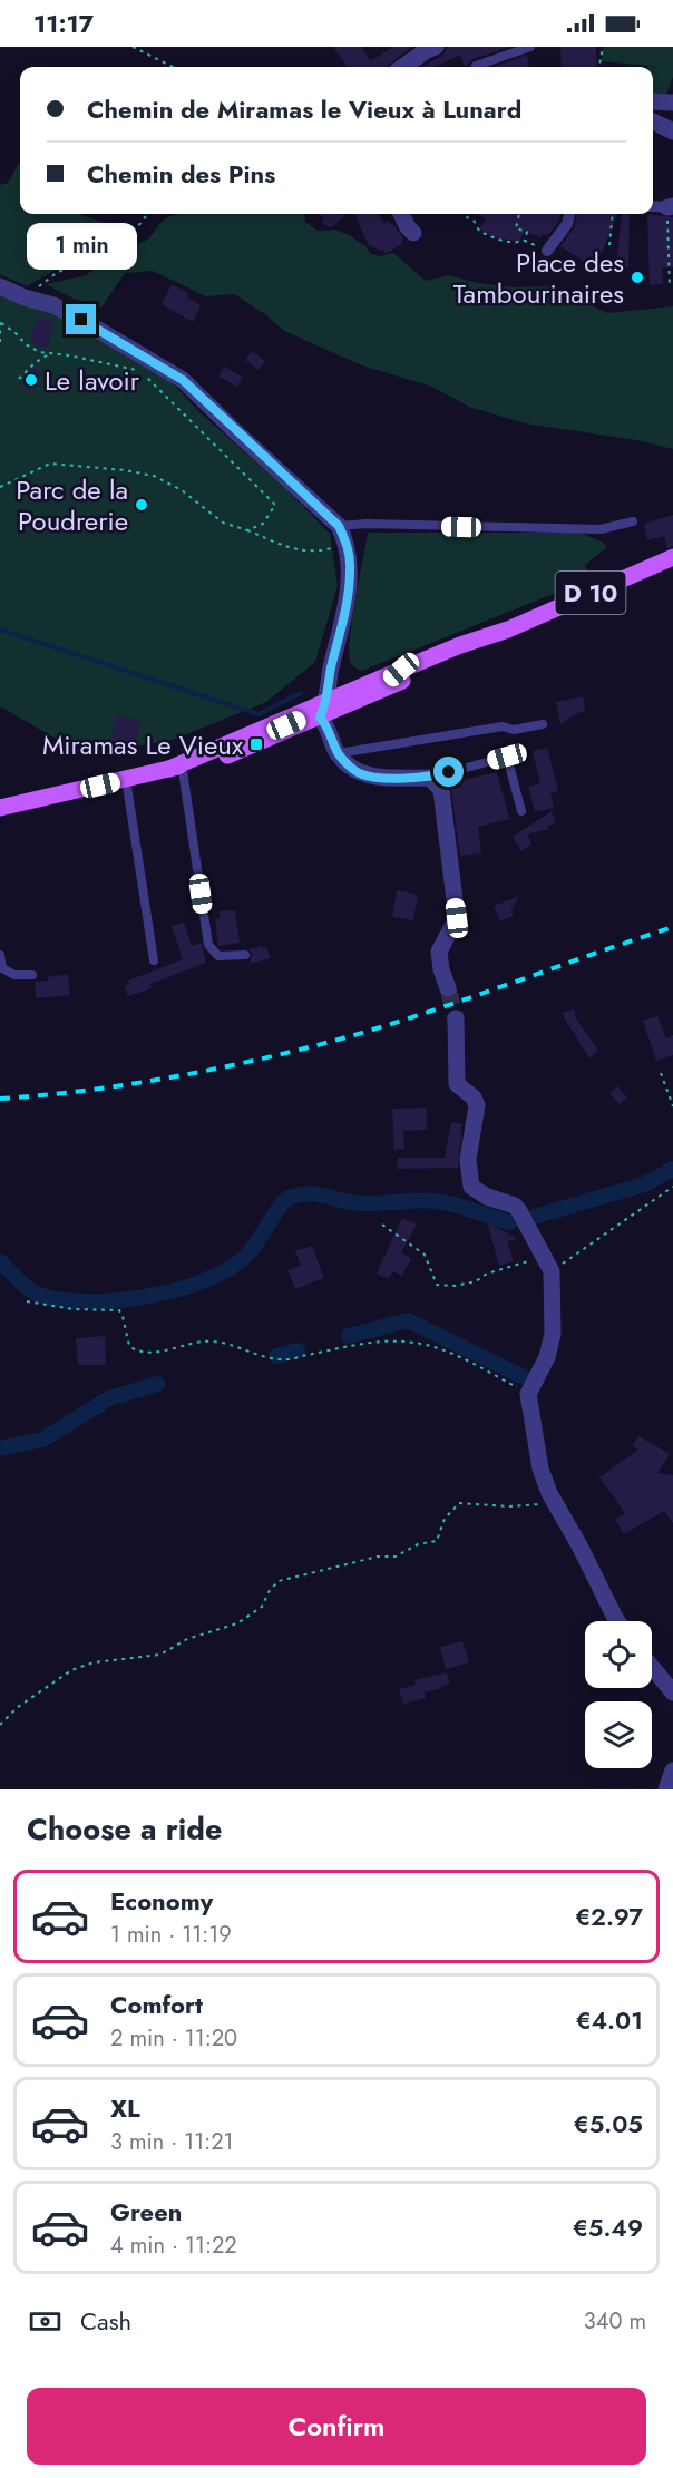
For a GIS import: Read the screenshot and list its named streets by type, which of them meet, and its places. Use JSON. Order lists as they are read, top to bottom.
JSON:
{
  "streets": {
    "main road": ["D 10"]
  },
  "places": {
    "other": ["Place des Tambourinaires", "Le lavoir", "Parc de la Poudrerie"],
    "transit": ["Miramas Le Vieux"]
  },
  "page": {
    "status": "11:17",
    "banner": ["Chemin de Miramas le Vieux à Lunard", "Chemin des Pins"],
    "bubble": "1 min",
    "heading": "Choose a ride",
    "list": [
      {
        "name": "Economy",
        "note": "1 min · 11:19",
        "value": "€2.97"
      },
      {
        "name": "Comfort",
        "note": "2 min · 11:20",
        "value": "€4.01"
      },
      {
        "name": "XL",
        "note": "3 min · 11:21",
        "value": "€5.05"
      },
      {
        "name": "Green",
        "note": "4 min · 11:22",
        "value": "€5.49"
      }
    ],
    "pay": ["Cash", "340 m"],
    "buttons": "Confirm"
  }
}
